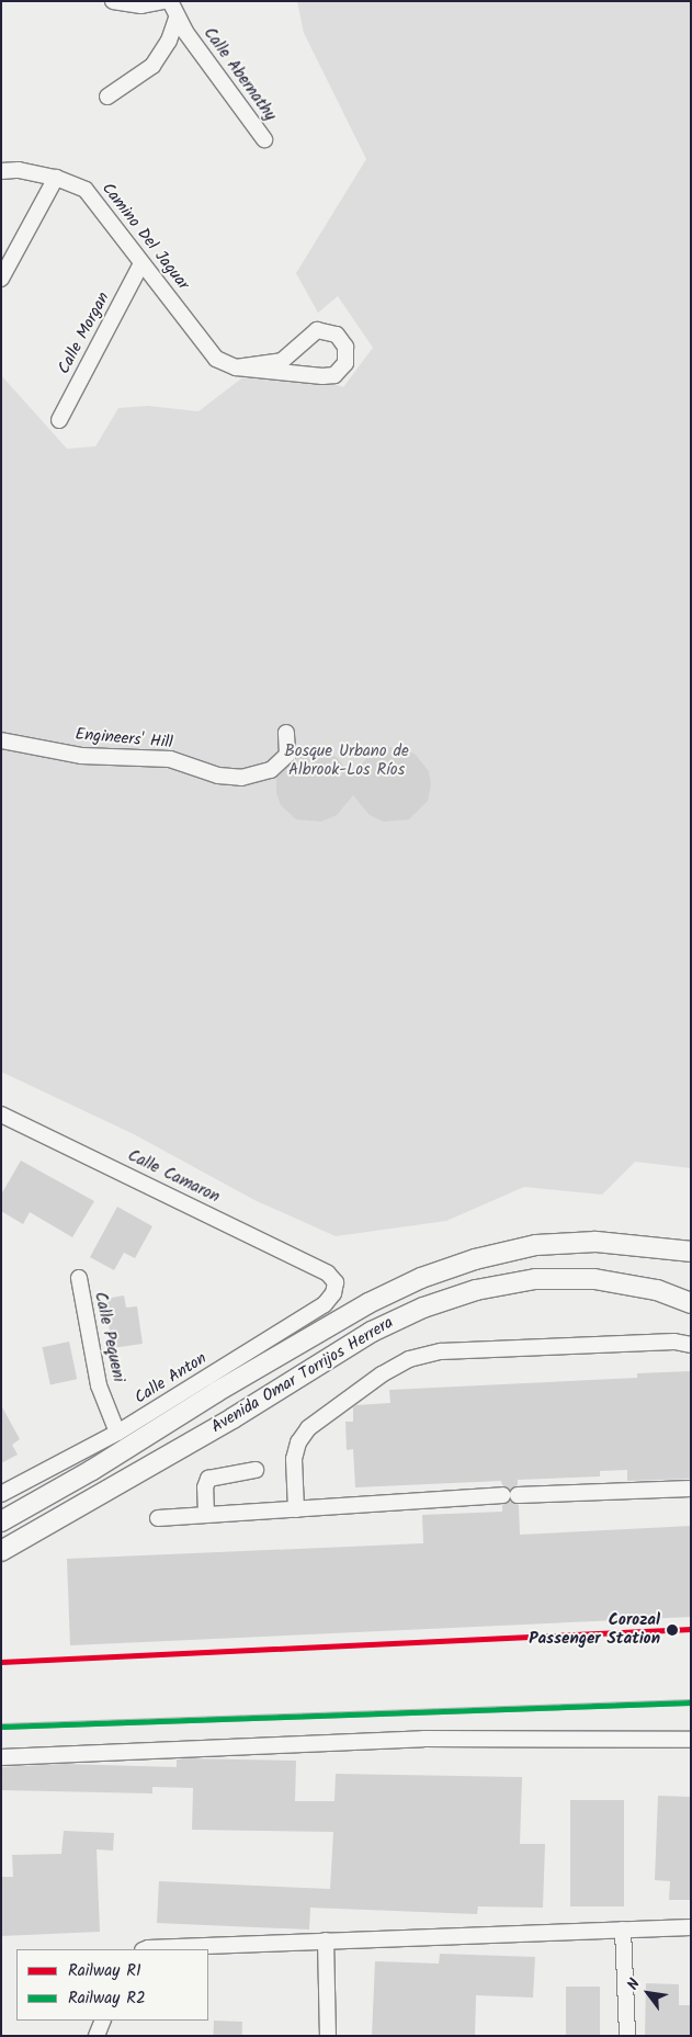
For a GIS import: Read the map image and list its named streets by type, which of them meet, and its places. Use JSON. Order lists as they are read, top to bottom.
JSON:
{
  "streets": {
    "main road": ["Avenida Omar Torrijos Herrera"],
    "street": [
      "Calle Abernathy",
      "Camino Del Jaguar",
      "Calle Morgan",
      "Engineers' Hill",
      "Calle Camaron",
      "Calle Pequeni",
      "Calle Anton"
    ]
  },
  "crossings": [
    ["Camino Del Jaguar", "Calle Morgan"],
    ["Calle Camaron", "Calle Anton"],
    ["Calle Pequeni", "Calle Anton"]
  ],
  "parks": ["Bosque Urbano de Albrook-Los Ríos"],
  "places": ["Corozal Passenger Station"],
  "lines": ["rail line R1", "rail line R2"],
  "legend": ["Railway R1", "Railway R2"],
  "north": "top left"
}
